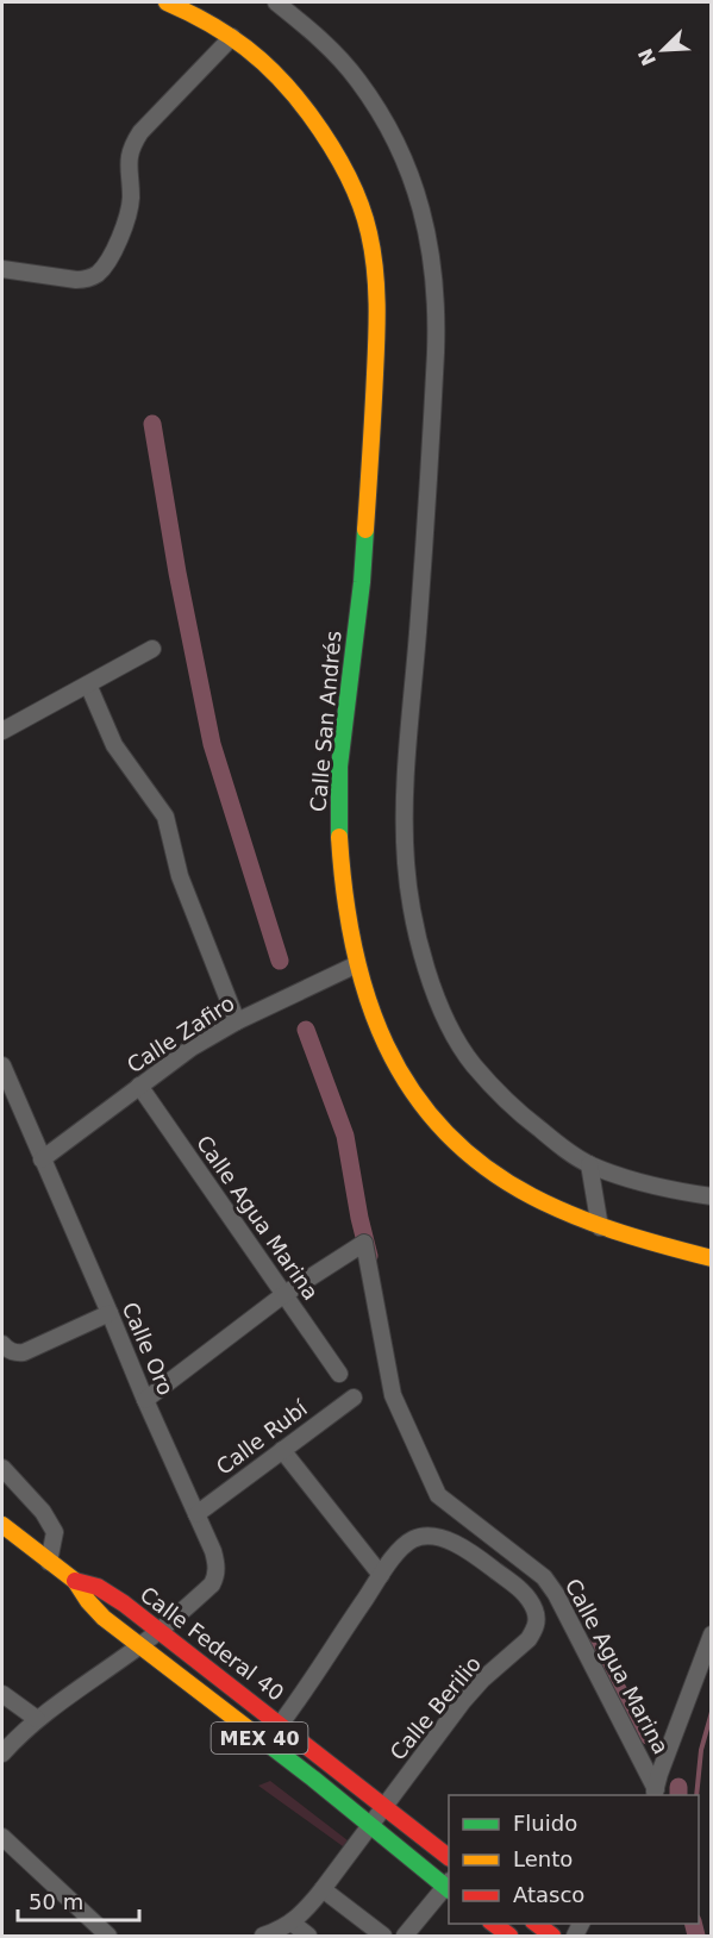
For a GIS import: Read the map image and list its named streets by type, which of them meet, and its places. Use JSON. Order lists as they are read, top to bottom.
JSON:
{
  "streets": {
    "street": [
      "Calle San Andrés",
      "Calle Zafiro",
      "Calle Agua Marina",
      "Calle Oro",
      "Calle Rubí",
      "Calle Federal 40",
      "Calle Berilio",
      "MEX 40"
    ]
  },
  "crossings": [
    ["Calle San Andrés", "Calle Zafiro"],
    ["Calle Zafiro", "Calle Agua Marina"],
    ["Calle Zafiro", "Calle Oro"],
    ["Calle Oro", "Calle Rubí"],
    ["Calle Oro", "Calle Federal 40"],
    ["Calle Federal 40", "Calle Berilio"]
  ],
  "legend": ["Fluido", "Lento", "Atasco"],
  "scale_bar": "50 m",
  "north": "bottom left"
}
